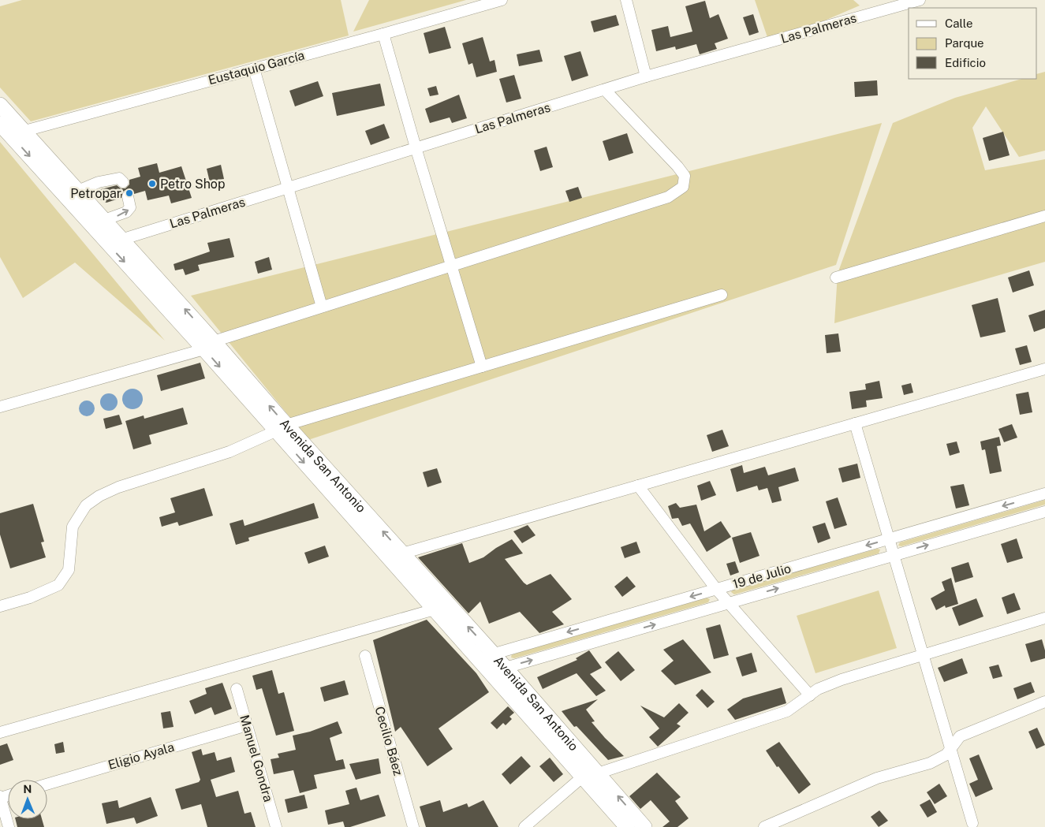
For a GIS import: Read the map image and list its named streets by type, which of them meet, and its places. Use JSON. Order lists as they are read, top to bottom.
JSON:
{
  "streets": {
    "main road": ["Avenida San Antonio"],
    "street": [
      "Las Palmeras",
      "Eustaquio García",
      "19 de Julio",
      "Cecilio Báez",
      "Eligio Ayala",
      "Manuel Gondra"
    ]
  },
  "crossings": [
    ["Las Palmeras", "Avenida San Antonio"],
    ["Eustaquio García", "Avenida San Antonio"],
    ["Avenida San Antonio", "19 de Julio"],
    ["Eligio Ayala", "Manuel Gondra"]
  ],
  "places": ["Petro Shop", "Petropar"],
  "legend": ["Calle", "Parque", "Edificio"],
  "north": "top"
}
